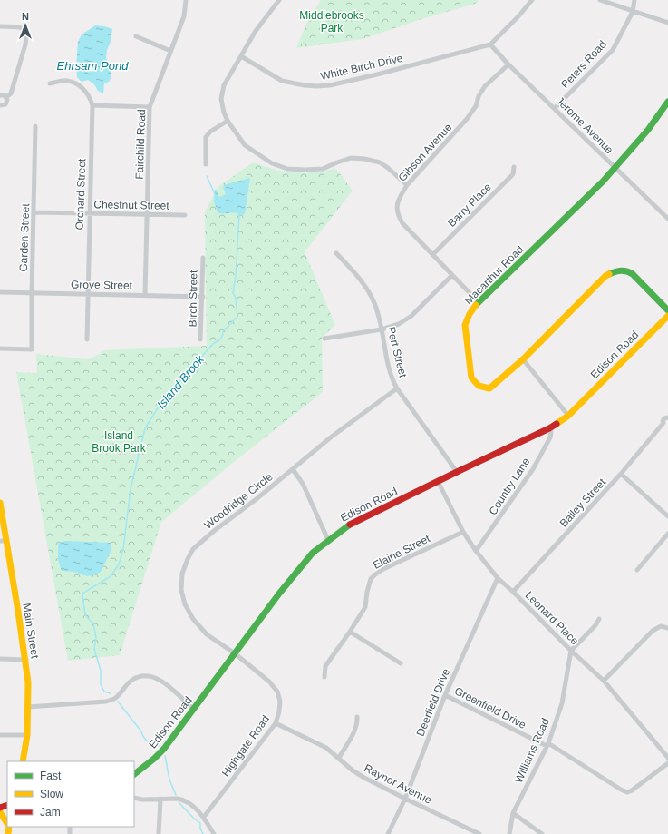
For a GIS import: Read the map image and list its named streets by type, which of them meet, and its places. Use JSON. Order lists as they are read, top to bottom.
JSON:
{
  "streets": {
    "street": [
      "Peters Road",
      "White Birch Drive",
      "Jerome Avenue",
      "Fairchild Road",
      "Gibson Avenue",
      "Orchard Street",
      "Chestnut Street",
      "Barry Place",
      "Garden Street",
      "Macarthur Road",
      "Grove Street",
      "Birch Street",
      "Pert Street",
      "Edison Road",
      "Country Lane",
      "Woodridge Circle",
      "Bailey Street",
      "Elaine Street",
      "Leonard Place",
      "Main Street",
      "Deerfield Drive",
      "Greenfield Drive",
      "Highgate Road",
      "Williams Road",
      "Raynor Avenue"
    ]
  },
  "crossings": [
    ["Peters Road", "Jerome Avenue"],
    ["White Birch Drive", "Jerome Avenue"],
    ["Jerome Avenue", "Gibson Avenue"],
    ["Jerome Avenue", "Macarthur Road"],
    ["Fairchild Road", "Chestnut Street"],
    ["Fairchild Road", "Grove Street"],
    ["Gibson Avenue", "Barry Place"],
    ["Gibson Avenue", "Macarthur Road"],
    ["Orchard Street", "Chestnut Street"],
    ["Orchard Street", "Grove Street"],
    ["Chestnut Street", "Garden Street"],
    ["Garden Street", "Grove Street"],
    ["Grove Street", "Birch Street"],
    ["Pert Street", "Edison Road"],
    ["Pert Street", "Woodridge Circle"],
    ["Edison Road", "Country Lane"],
    ["Edison Road", "Woodridge Circle"],
    ["Edison Road", "Leonard Place"],
    ["Edison Road", "Highgate Road"],
    ["Country Lane", "Leonard Place"],
    ["Woodridge Circle", "Highgate Road"],
    ["Bailey Street", "Leonard Place"],
    ["Elaine Street", "Leonard Place"],
    ["Leonard Place", "Deerfield Drive"],
    ["Leonard Place", "Williams Road"],
    ["Deerfield Drive", "Greenfield Drive"],
    ["Deerfield Drive", "Raynor Avenue"],
    ["Greenfield Drive", "Williams Road"],
    ["Highgate Road", "Raynor Avenue"]
  ],
  "water": ["Ehrsam Pond", "Island Brook"],
  "parks": ["Middlebrooks Park", "Island Brook Park"],
  "legend": ["Fast", "Slow", "Jam"],
  "north": "top"
}
